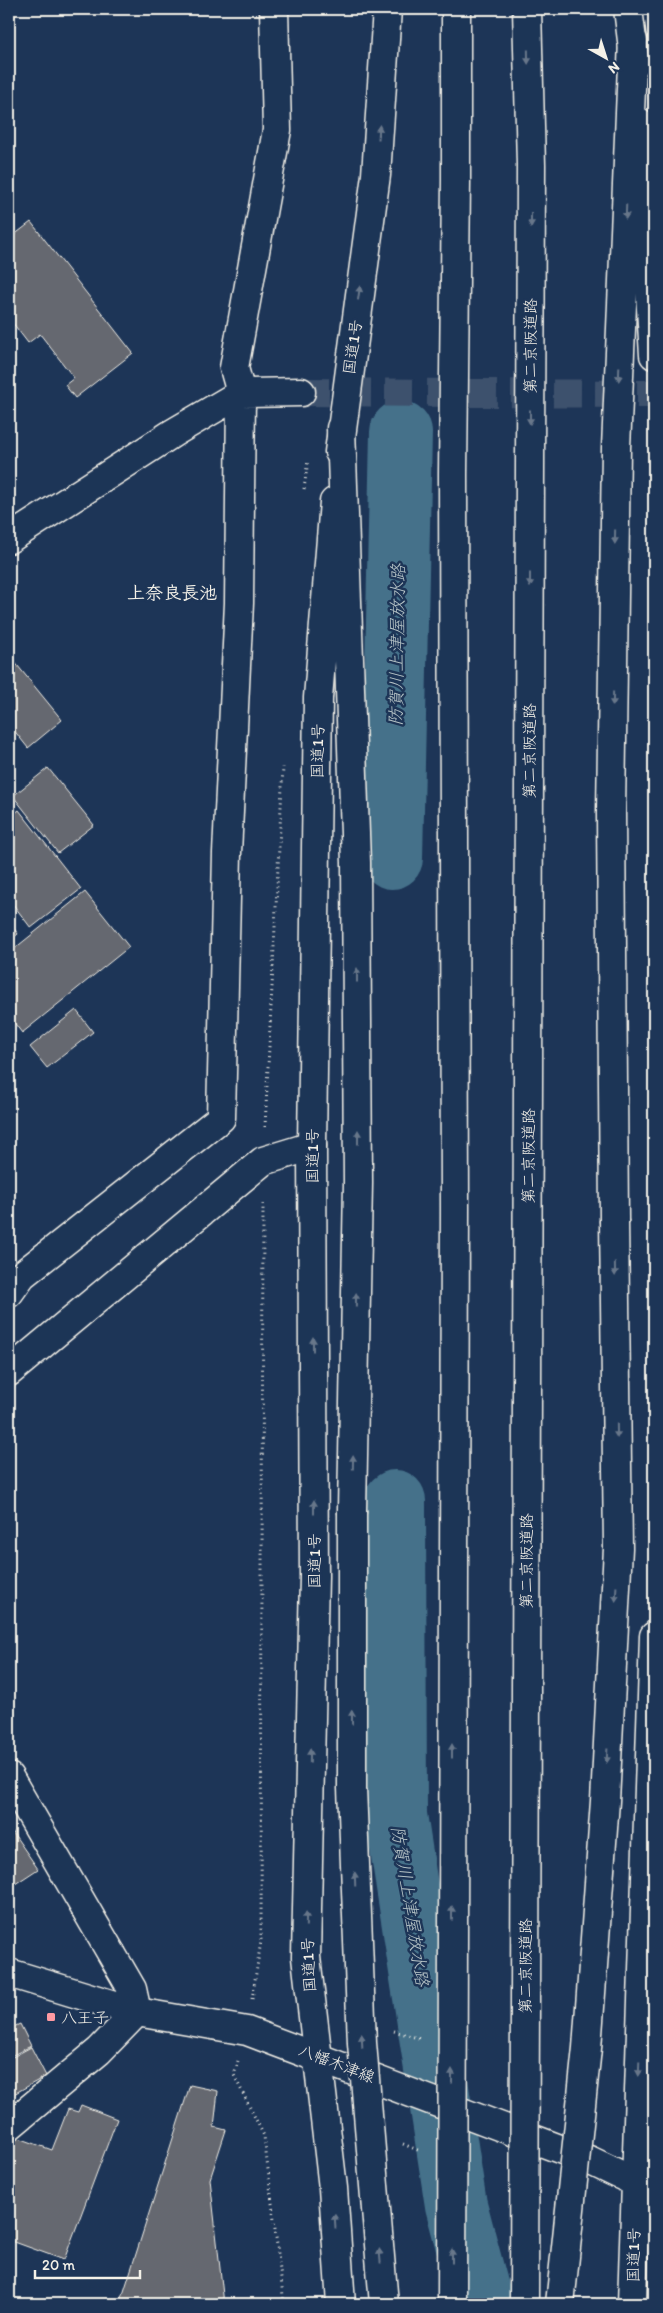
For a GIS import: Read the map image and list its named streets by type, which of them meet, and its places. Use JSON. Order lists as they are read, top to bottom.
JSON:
{
  "streets": {
    "main road": ["第二京阪道路", "国道1号", "八幡木津線"]
  },
  "crossings": [
    ["国道1号", "八幡木津線"]
  ],
  "districts": ["上奈良長池"],
  "water": ["防賀川上津屋放水路"],
  "places": {
    "transit": ["八王子"]
  },
  "scale_bar": "20 m",
  "north": "bottom right"
}
